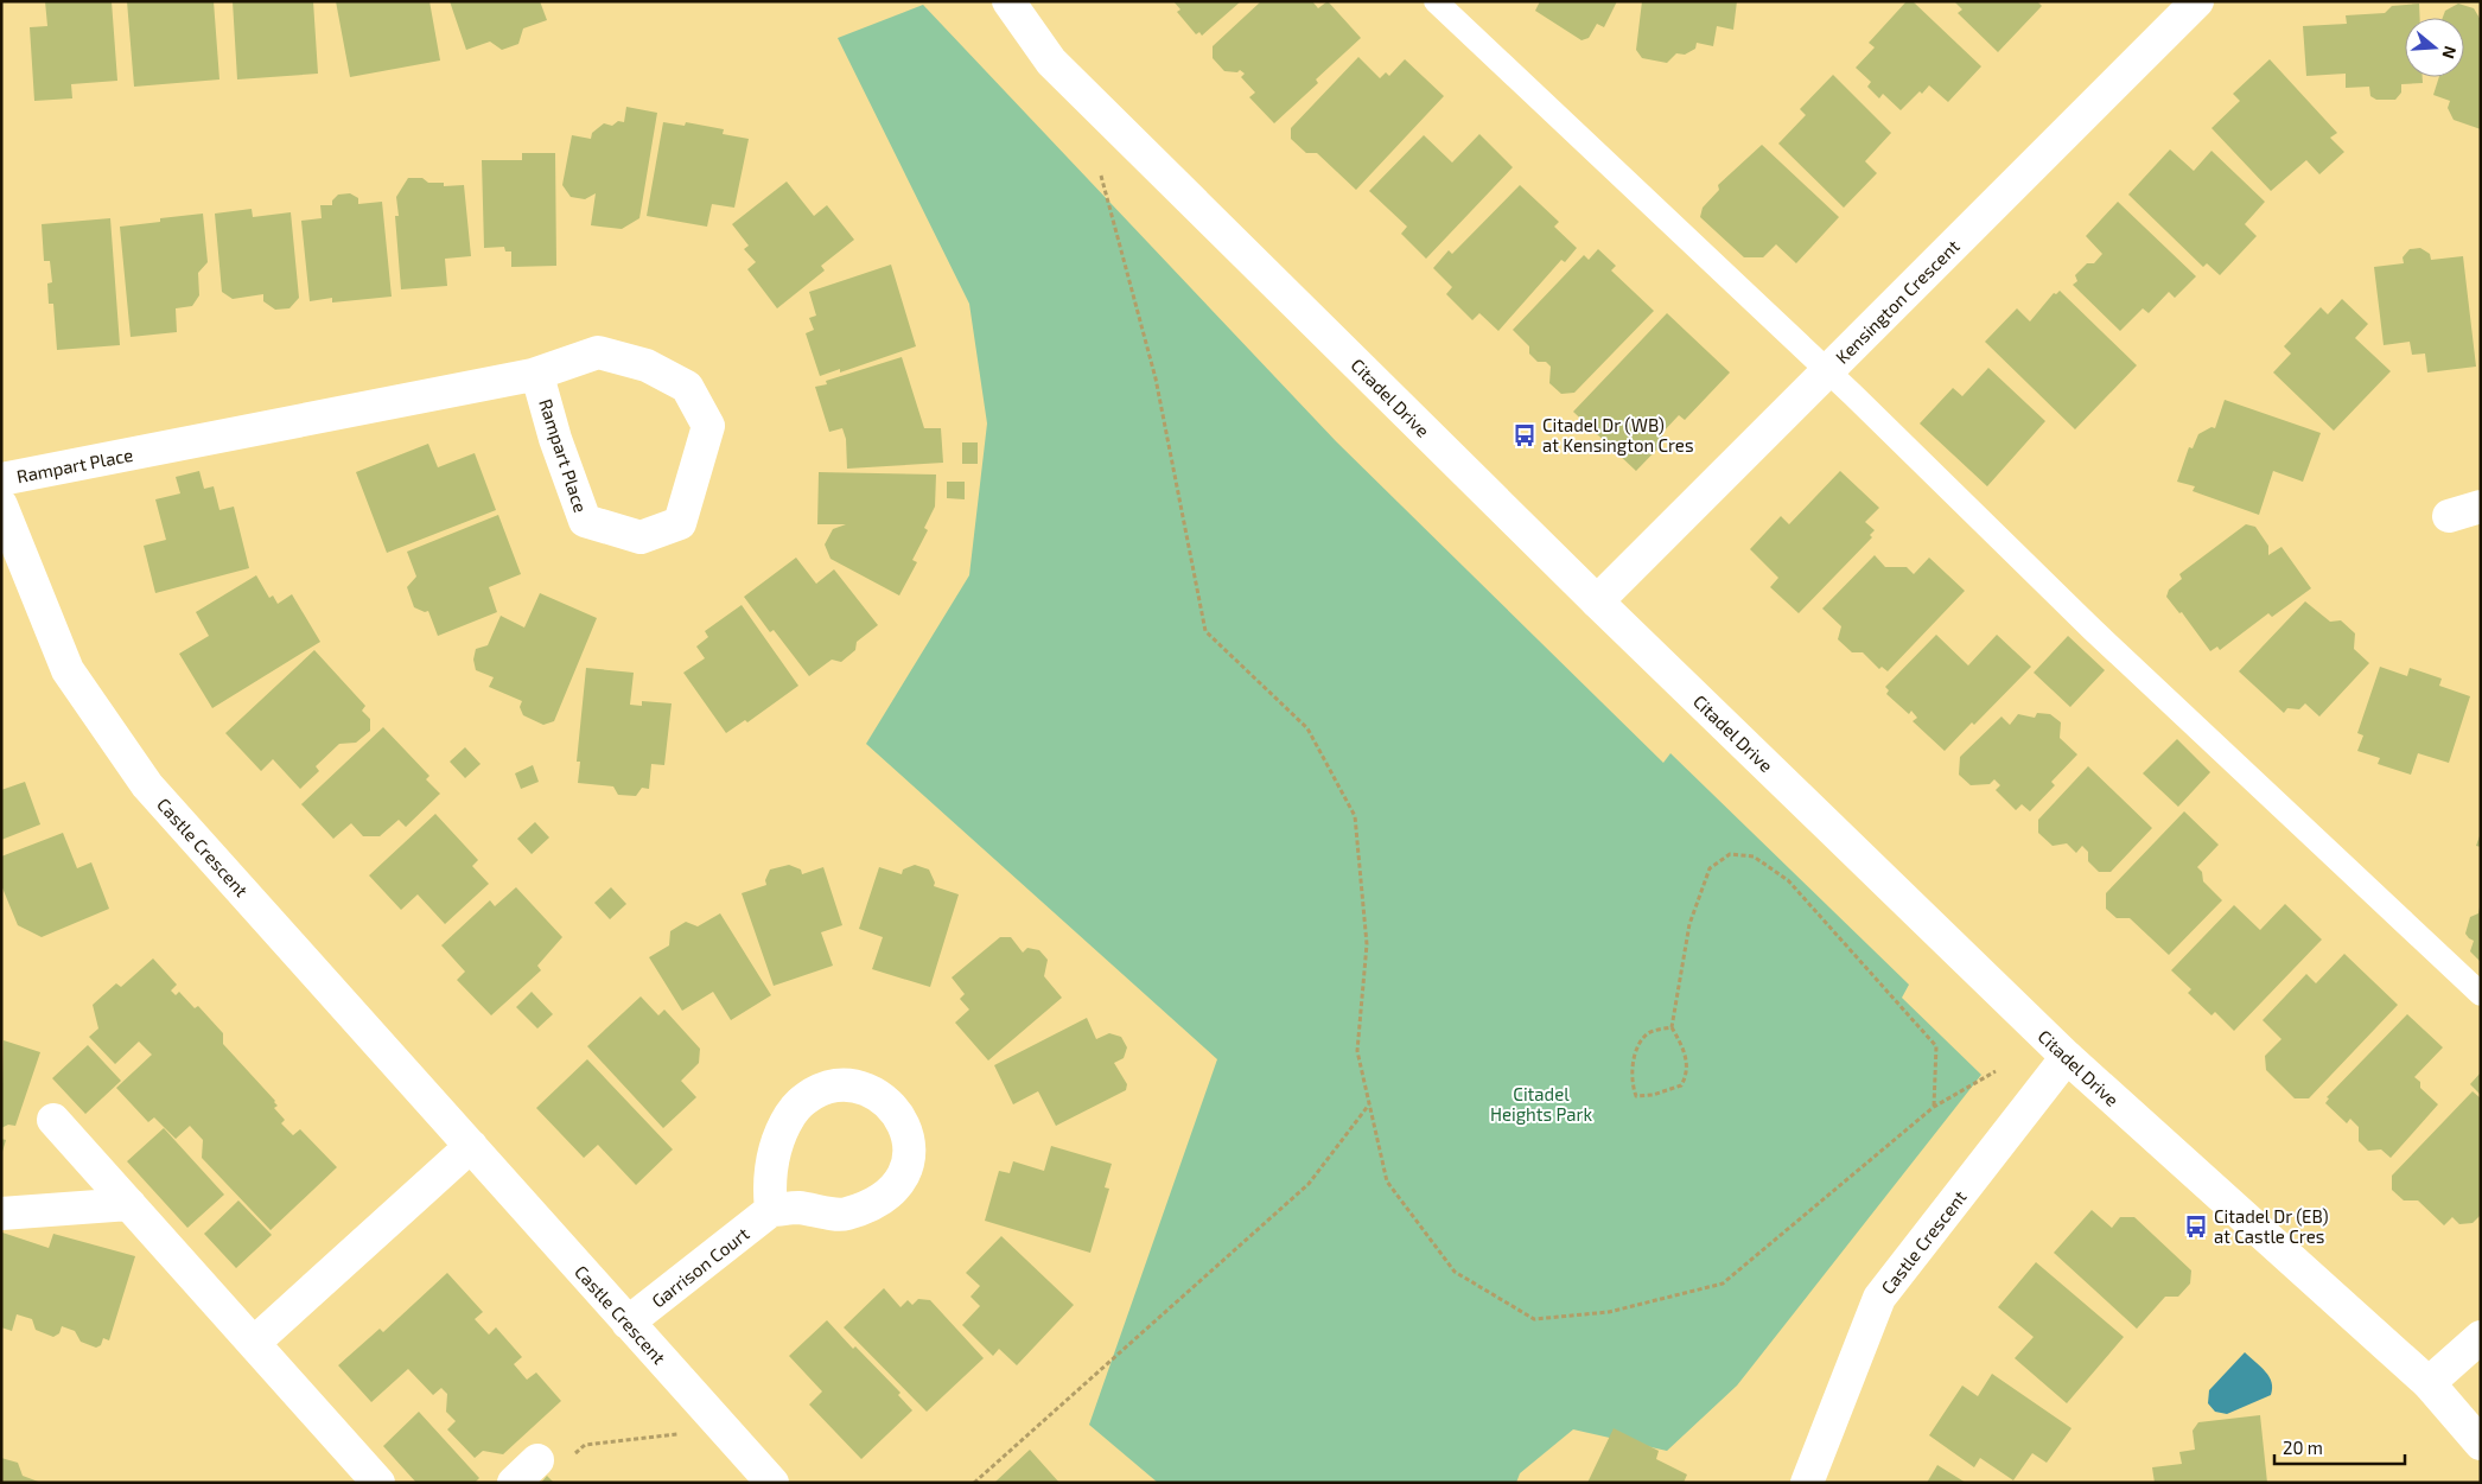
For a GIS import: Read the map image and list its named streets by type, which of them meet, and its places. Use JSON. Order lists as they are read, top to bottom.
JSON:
{
  "streets": {
    "street": [
      "Kensington Crescent",
      "Citadel Drive",
      "Rampart Place",
      "Castle Crescent",
      "Garrison Court"
    ]
  },
  "crossings": [
    ["Kensington Crescent", "Citadel Drive"],
    ["Citadel Drive", "Castle Crescent"],
    ["Castle Crescent", "Garrison Court"]
  ],
  "parks": ["Citadel Heights Park"],
  "places": {
    "bus stop": ["Citadel Dr (WB) at Kensington Cres", "Citadel Dr (EB) at Castle Cres"]
  },
  "scale_bar": "20 m",
  "north": "right"
}
